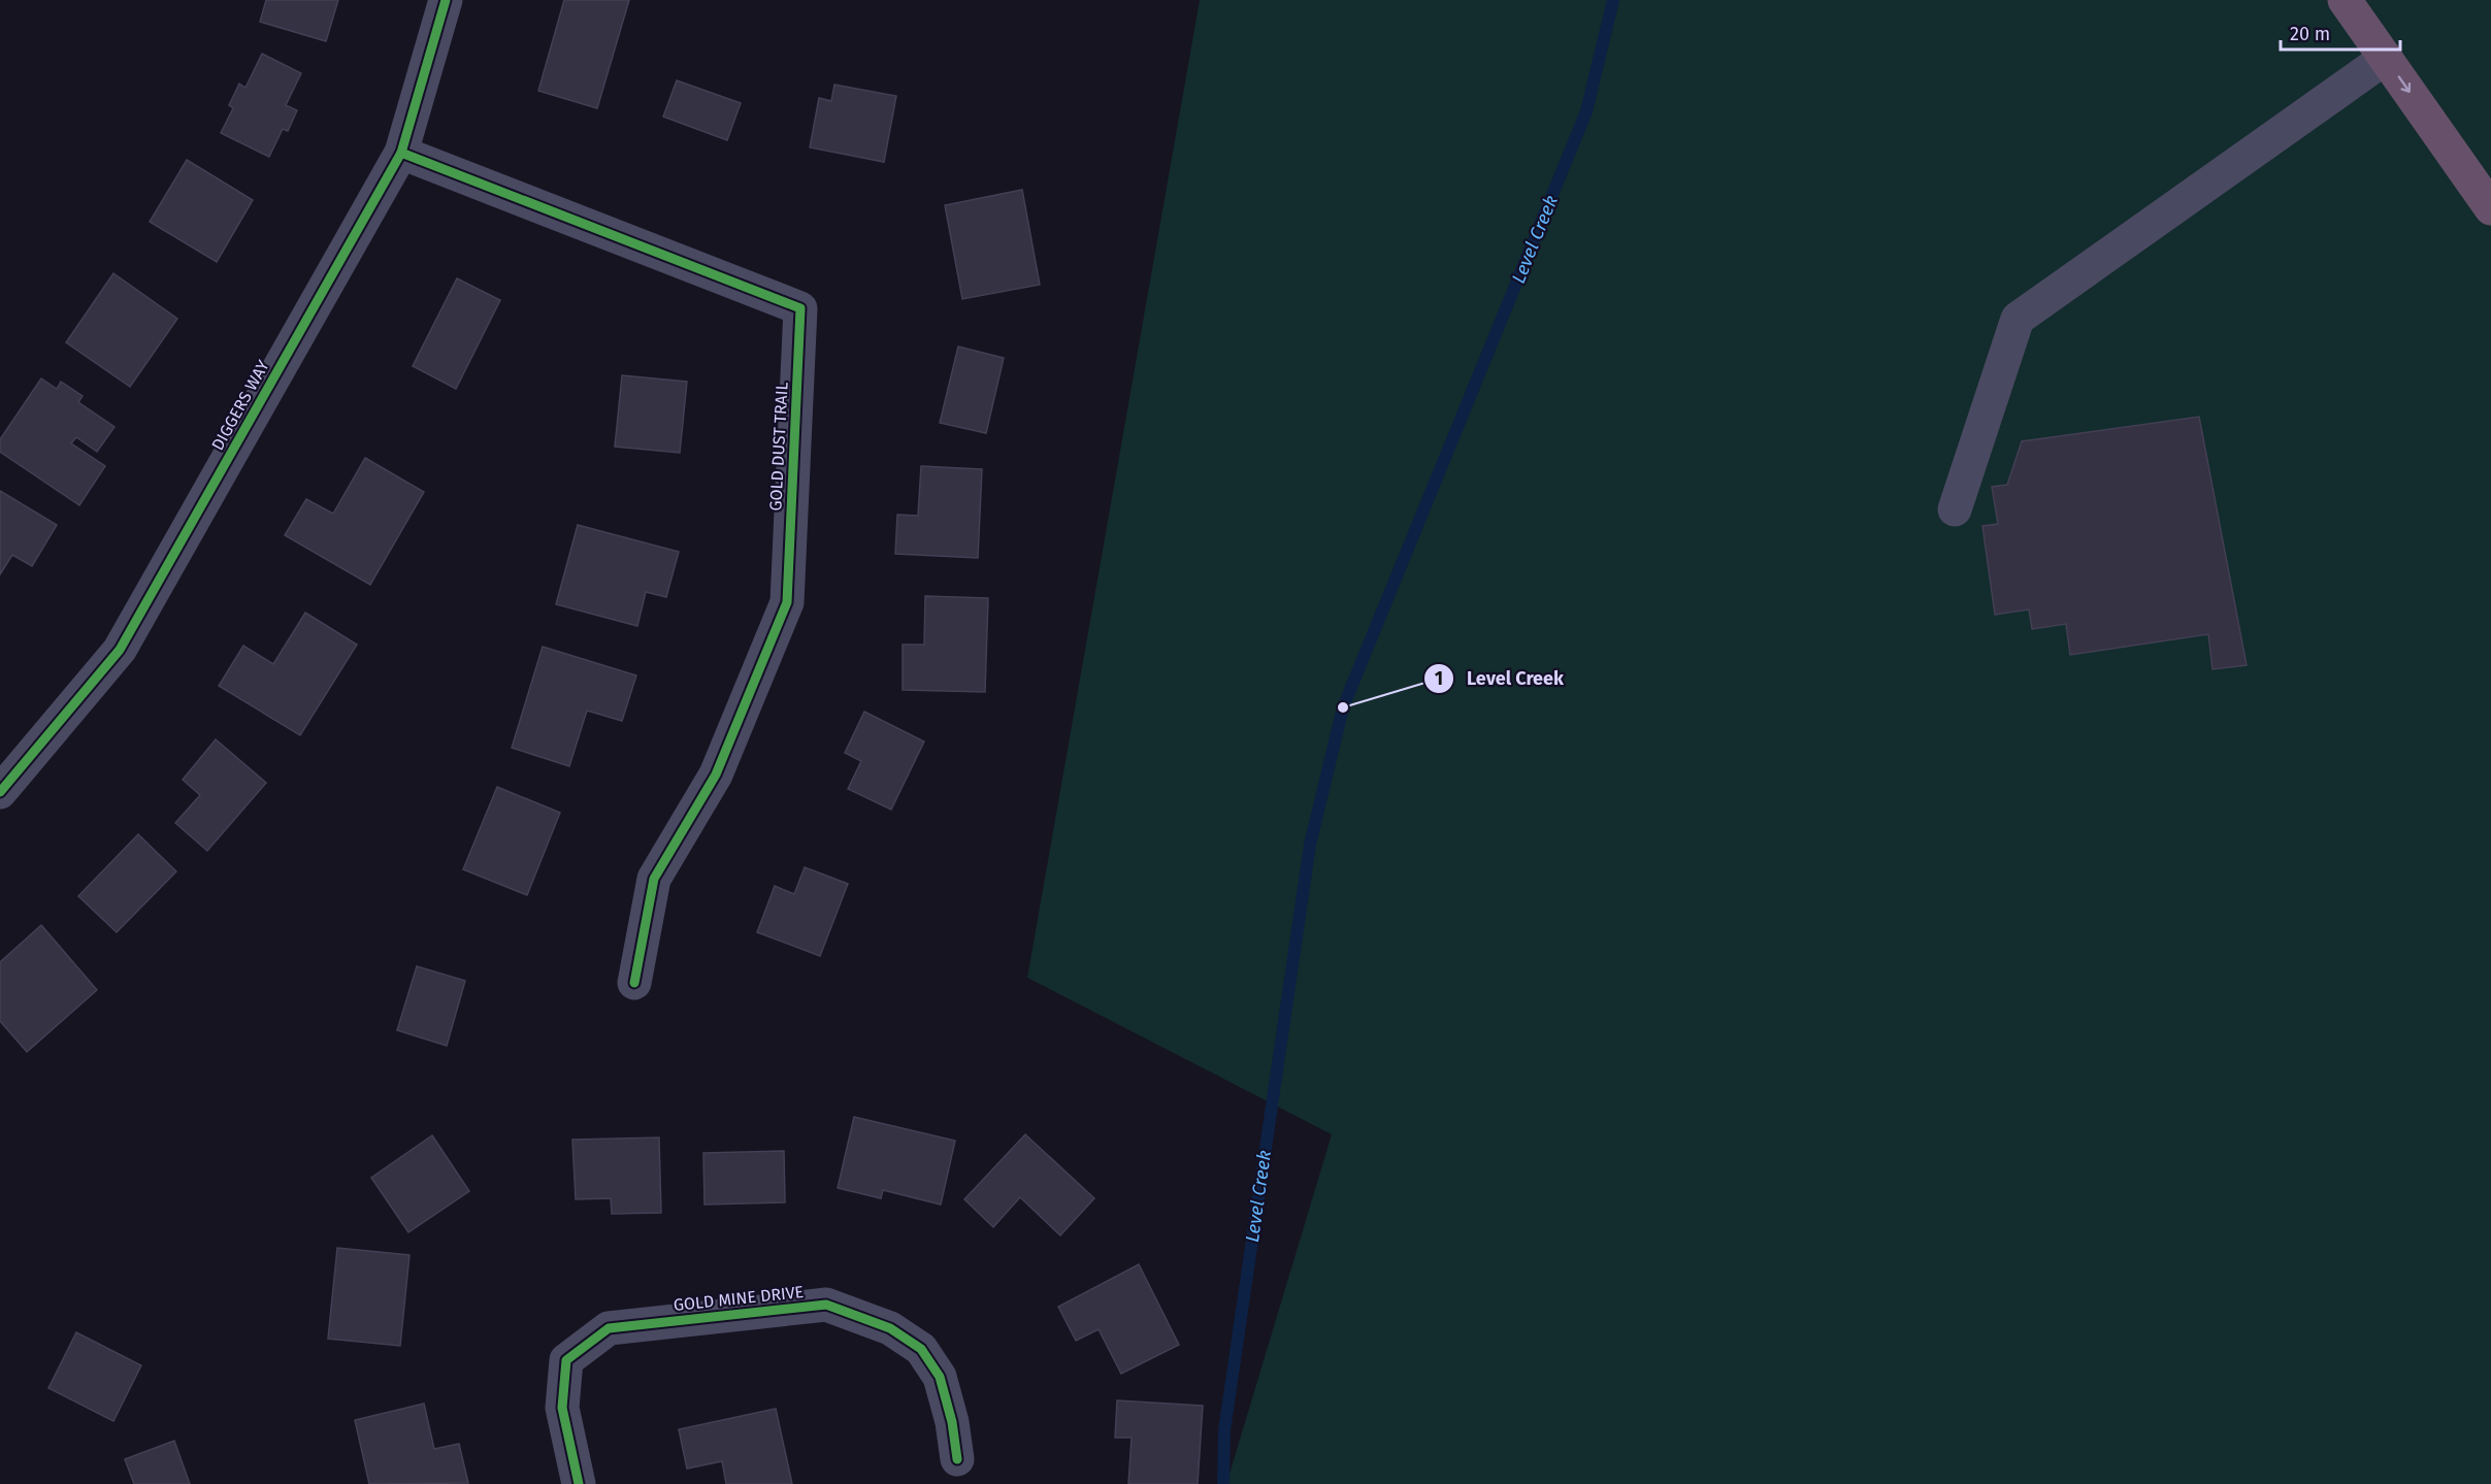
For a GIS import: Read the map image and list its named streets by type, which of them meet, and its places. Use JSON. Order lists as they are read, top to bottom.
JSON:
{
  "streets": {
    "street": ["DIGGERS WAY", "GOLD DUST TRAIL", "GOLD MINE DRIVE"]
  },
  "crossings": [
    ["DIGGERS WAY", "GOLD DUST TRAIL"]
  ],
  "water": ["Level Creek"],
  "places": ["Level Creek"],
  "scale_bar": "20 m"
}
